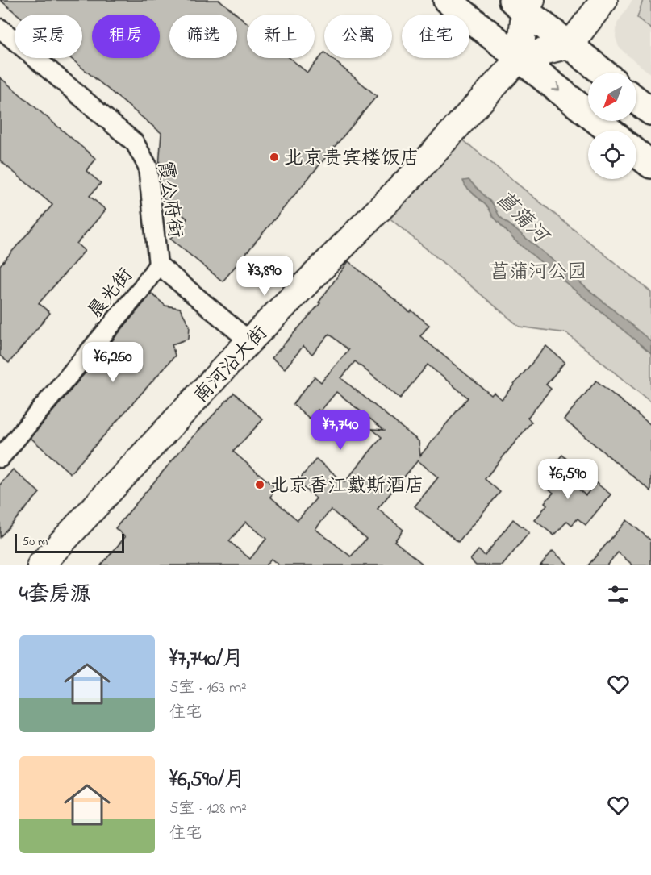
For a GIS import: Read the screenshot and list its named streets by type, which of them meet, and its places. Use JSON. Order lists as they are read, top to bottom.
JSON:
{
  "streets": {
    "main road": ["南河沿大街"],
    "street": ["霞公府街", "晨光街"]
  },
  "crossings": [
    ["霞公府街", "晨光街"],
    ["霞公府街", "南河沿大街"]
  ],
  "water": ["菖蒲河"],
  "parks": ["菖蒲河公园"],
  "places": ["北京贵宾楼饭店", "北京香江戴斯酒店"],
  "scale_bar": "50 m",
  "north": "bottom left",
  "page": {
    "chip": [
      "买房",
      "租房",
      "筛选",
      "新上",
      "公寓",
      "住宅"
    ],
    "price": [
      "¥3,890",
      "¥6,260",
      "¥7,740",
      "¥6,590"
    ],
    "scale": "50 m",
    "heading": "4套房源",
    "list": [
      {
        "name": "¥7,740/月",
        "note": "5室 · 163 m² · 住宅"
      },
      {
        "name": "¥6,590/月",
        "note": "5室 · 128 m² · 住宅"
      }
    ]
  }
}
